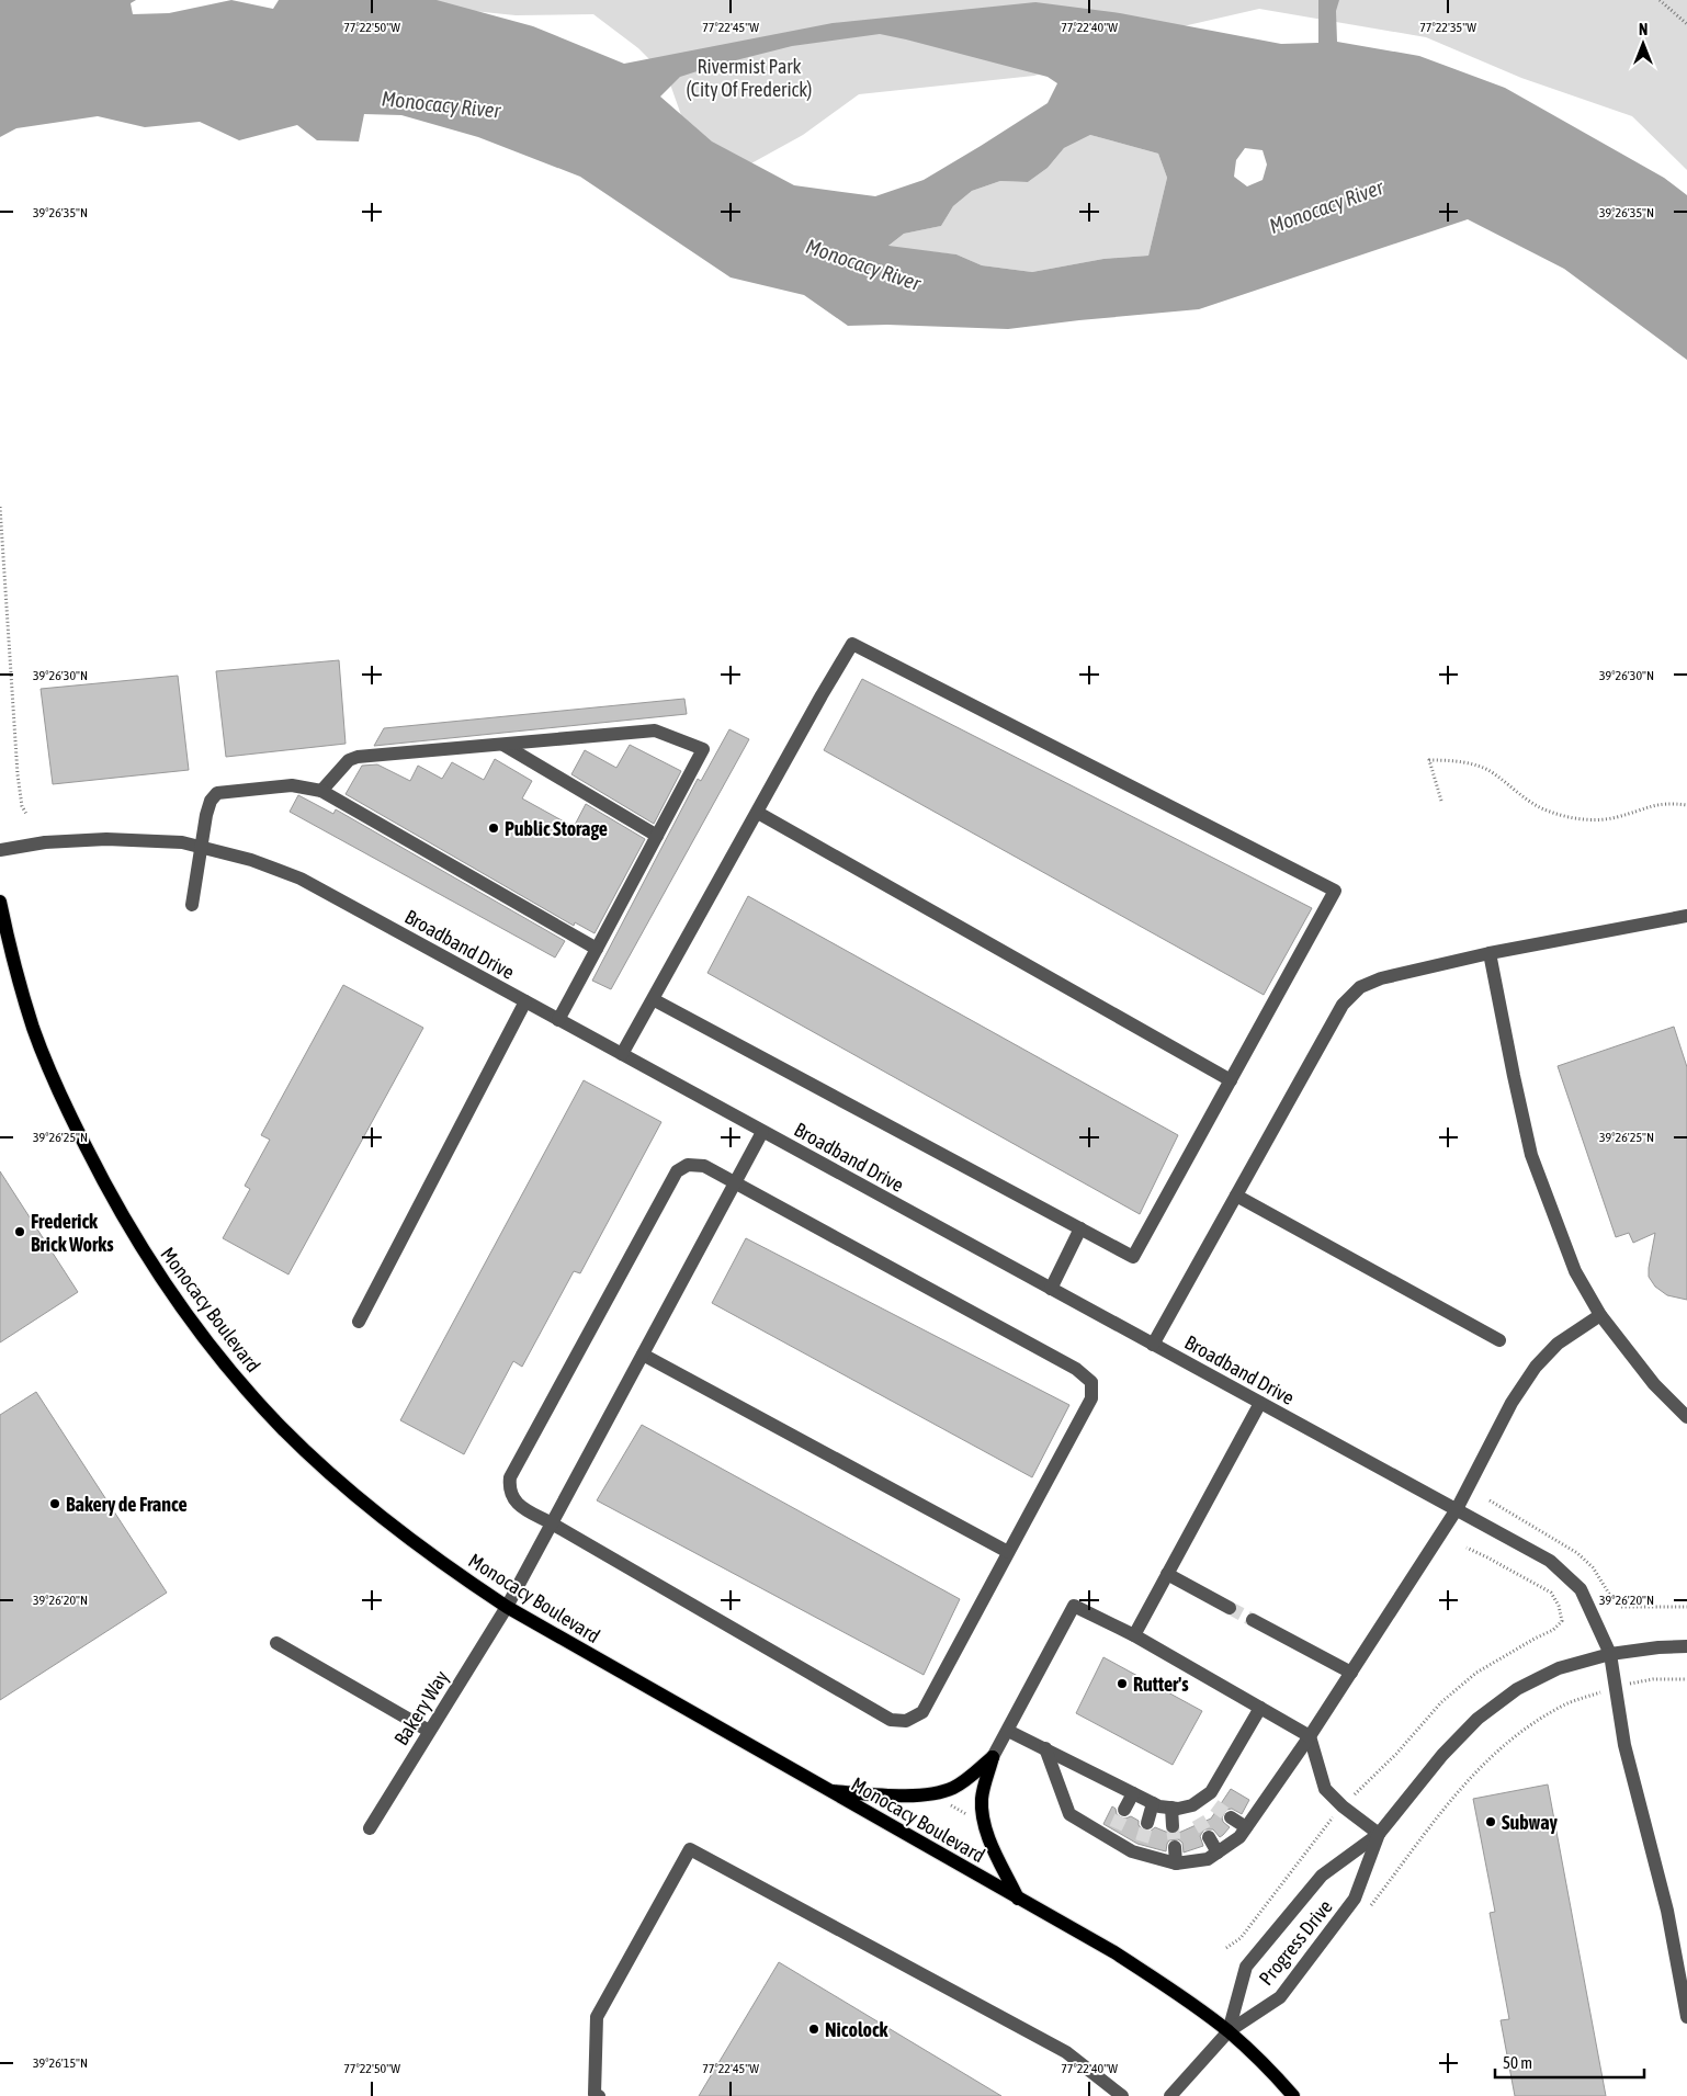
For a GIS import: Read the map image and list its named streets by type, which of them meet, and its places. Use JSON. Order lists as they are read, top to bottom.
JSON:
{
  "streets": {
    "main road": ["Monocacy Boulevard"],
    "street": ["Broadband Drive", "Bakery Way", "Progress Drive"]
  },
  "crossings": [
    ["Broadband Drive", "Bakery Way"],
    ["Broadband Drive", "Progress Drive"],
    ["Monocacy Boulevard", "Bakery Way"],
    ["Monocacy Boulevard", "Progress Drive"]
  ],
  "water": ["Monocacy River"],
  "parks": ["Rivermist Park (City Of Frederick)"],
  "places": [
    "Public Storage",
    "Frederick Brick Works",
    "Bakery de France",
    "Rutter's",
    "Subway",
    "Nicolock"
  ],
  "scale_bar": "50 m",
  "north": "top",
  "coordinates": [
    "77°22'50\"W",
    "77°22'45\"W",
    "77°22'40\"W",
    "77°22'35\"W",
    "39°26'35\"N",
    "39°26'30\"N",
    "39°26'25\"N",
    "39°26'20\"N",
    "39°26'15\"N"
  ]
}
